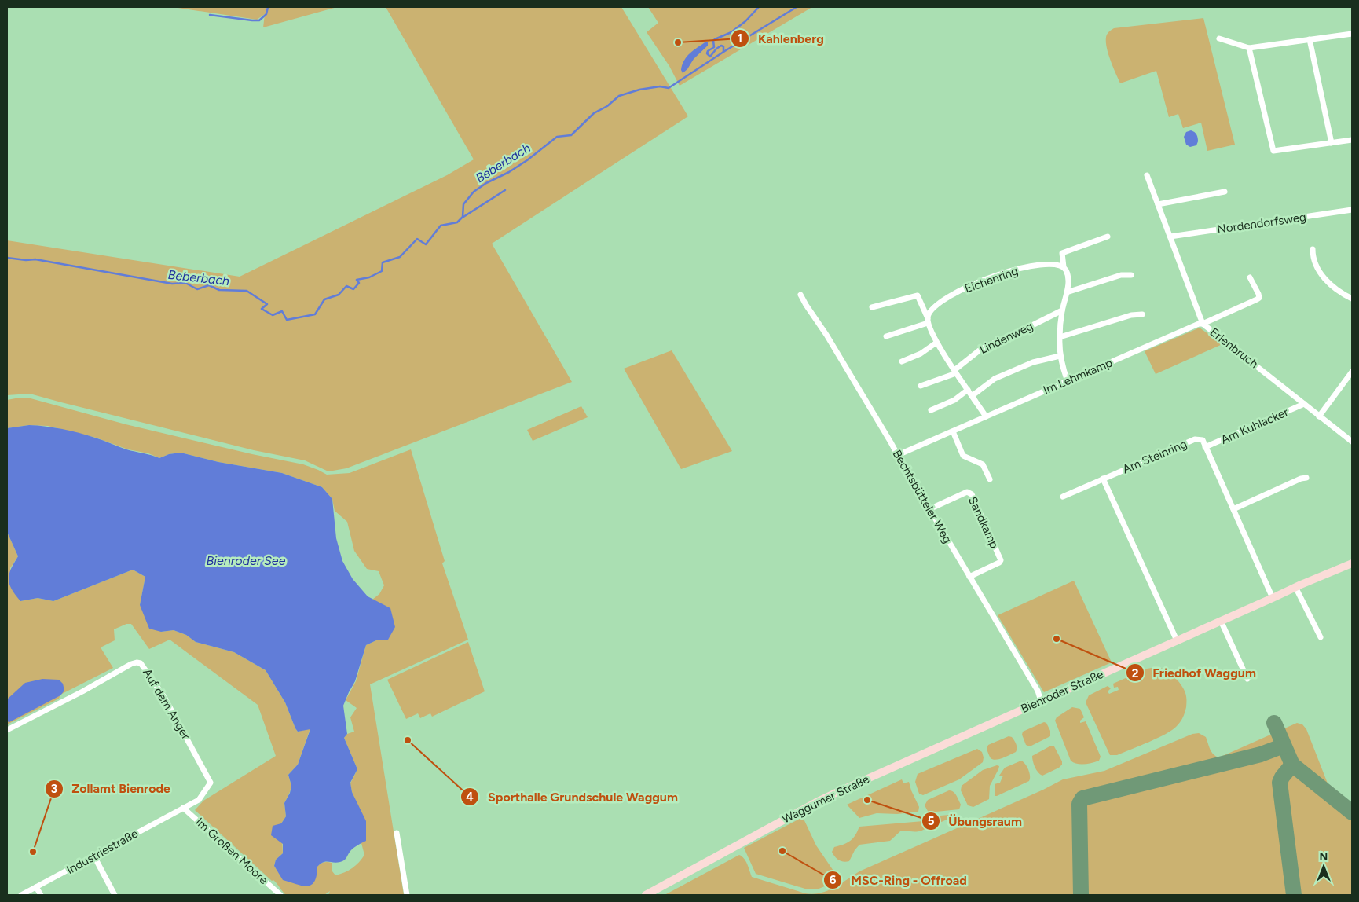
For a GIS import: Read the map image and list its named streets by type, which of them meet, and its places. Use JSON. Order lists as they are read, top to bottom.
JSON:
{
  "streets": {
    "street": [
      "Nordendorfsweg",
      "Eichenring",
      "Lindenweg",
      "Erlenbruch",
      "Im Lehmkamp",
      "Am Kuhlacker",
      "Am Steinring",
      "Bechtsbütteler Weg",
      "Sandkamp",
      "Bienroder Straße",
      "Auf dem Anger",
      "Waggumer Straße",
      "Im Großen Moore",
      "Industriestraße"
    ]
  },
  "crossings": [
    ["Nordendorfsweg", "Erlenbruch"],
    ["Erlenbruch", "Im Lehmkamp"],
    ["Erlenbruch", "Am Kuhlacker"],
    ["Im Lehmkamp", "Bechtsbütteler Weg"],
    ["Am Kuhlacker", "Am Steinring"],
    ["Am Steinring", "Bienroder Straße"],
    ["Bechtsbütteler Weg", "Sandkamp"],
    ["Bechtsbütteler Weg", "Bienroder Straße"],
    ["Bienroder Straße", "Waggumer Straße"],
    ["Auf dem Anger", "Im Großen Moore"],
    ["Auf dem Anger", "Industriestraße"],
    ["Im Großen Moore", "Industriestraße"]
  ],
  "water": ["Beberbach", "Bienroder See"],
  "places": [
    "Kahlenberg",
    "Friedhof Waggum",
    "Sporthalle Grundschule Waggum",
    "Übungsraum",
    "MSC-Ring - Offroad",
    "Zollamt Bienrode"
  ],
  "north": "top"
}
